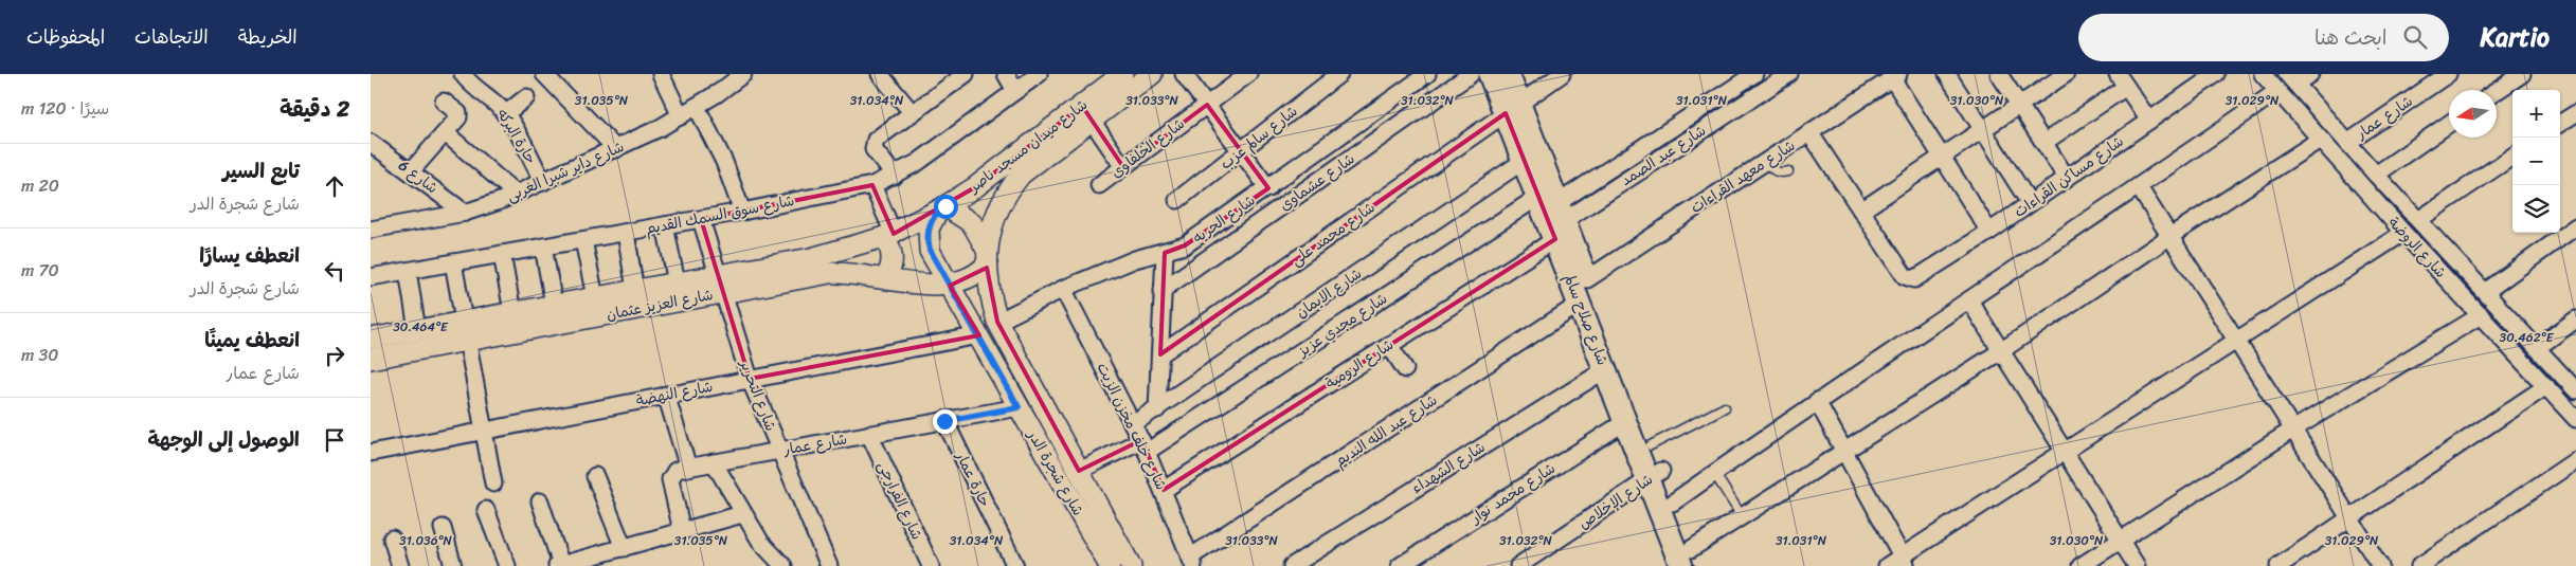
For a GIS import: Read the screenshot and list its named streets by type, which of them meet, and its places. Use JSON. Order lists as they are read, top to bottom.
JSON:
{
  "streets": {
    "main road": ["شارع صلاح سالم"],
    "street": [
      "شارع عمار",
      "حارة البركه",
      "شارع سالم عزب",
      "شارع ميدان مسجد ناصر",
      "شارع الخلفاوى",
      "شارع عبد الصمد",
      "شارع داير شبرا الغربى",
      "شارع 6",
      "شارع معهد القراءات",
      "شارع مساكن القراءات",
      "شارع عشماوى",
      "شارع سوق السمك القديم",
      "شارع الحريه",
      "شارع محمد على",
      "شارع الروضة",
      "شارع الايمان",
      "شارع العزيز عثمان",
      "شارع مجدي عزيز",
      "شارع الرومية",
      "شارع النهضة",
      "شارع التحرير",
      "شارع خلف مخزن الزيت",
      "شارع عبد الله النديم",
      "شارع الشهداء",
      "شارع شجرة الدر",
      "حارة عمار",
      "شارع محمد نوار",
      "شارع الفرارجى",
      "شارع الإخلاص"
    ]
  },
  "crossings": [
    ["شارع عمار", "شارع الروضة"],
    ["شارع عمار", "شارع التحرير"],
    ["شارع عمار", "شارع شجرة الدر"],
    ["شارع عمار", "حارة عمار"],
    ["شارع عمار", "شارع الفرارجى"],
    ["حارة البركه", "شارع داير شبرا الغربى"],
    ["شارع ميدان مسجد ناصر", "شارع العزيز عثمان"],
    ["شارع ميدان مسجد ناصر", "شارع شجرة الدر"],
    ["شارع عبد الصمد", "شارع صلاح سالم"],
    ["شارع عبد الصمد", "شارع مجدي عزيز"],
    ["شارع عبد الصمد", "شارع الرومية"],
    ["شارع داير شبرا الغربى", "شارع 6"],
    ["شارع معهد القراءات", "شارع صلاح سالم"],
    ["شارع سوق السمك القديم", "شارع التحرير"],
    ["شارع الحريه", "شارع خلف مخزن الزيت"],
    ["شارع الحريه", "شارع شجرة الدر"],
    ["شارع محمد على", "شارع صلاح سالم"],
    ["شارع الايمان", "شارع صلاح سالم"],
    ["شارع الايمان", "شارع خلف مخزن الزيت"],
    ["شارع العزيز عثمان", "شارع التحرير"],
    ["شارع العزيز عثمان", "شارع شجرة الدر"],
    ["شارع صلاح سالم", "شارع مجدي عزيز"],
    ["شارع صلاح سالم", "شارع الرومية"],
    ["شارع صلاح سالم", "شارع عبد الله النديم"],
    ["شارع صلاح سالم", "شارع الشهداء"],
    ["شارع صلاح سالم", "شارع محمد نوار"],
    ["شارع صلاح سالم", "شارع الإخلاص"],
    ["شارع مجدي عزيز", "شارع الرومية"],
    ["شارع مجدي عزيز", "شارع خلف مخزن الزيت"],
    ["شارع مجدي عزيز", "شارع شجرة الدر"],
    ["شارع الرومية", "شارع خلف مخزن الزيت"],
    ["شارع النهضة", "شارع التحرير"],
    ["شارع النهضة", "شارع شجرة الدر"],
    ["شارع خلف مخزن الزيت", "شارع عبد الله النديم"]
  ],
  "north": "left",
  "page": {
    "header": "Kartio",
    "search": "ابحث هنا",
    "nav": ["الخريطة", "الاتجاهات", "المحفوظات"],
    "heading": ["2 دقيقة", "سيرًا · 120 m"],
    "map_buttons": ["+", "−"],
    "list": [
      ["تابع السير", "شارع شجرة الدر", "20 m"],
      ["انعطف يسارًا", "شارع شجرة الدر", "70 m"],
      ["انعطف يمينًا", "شارع عمار", "30 m"],
      "الوصول إلى الوجهة"
    ]
  },
  "coordinates": [
    "31.035°N",
    "31.034°N",
    "31.033°N",
    "31.032°N",
    "31.031°N",
    "31.030°N",
    "31.029°N",
    "30.464°E",
    "30.462°E",
    "31.036°N"
  ]
}
